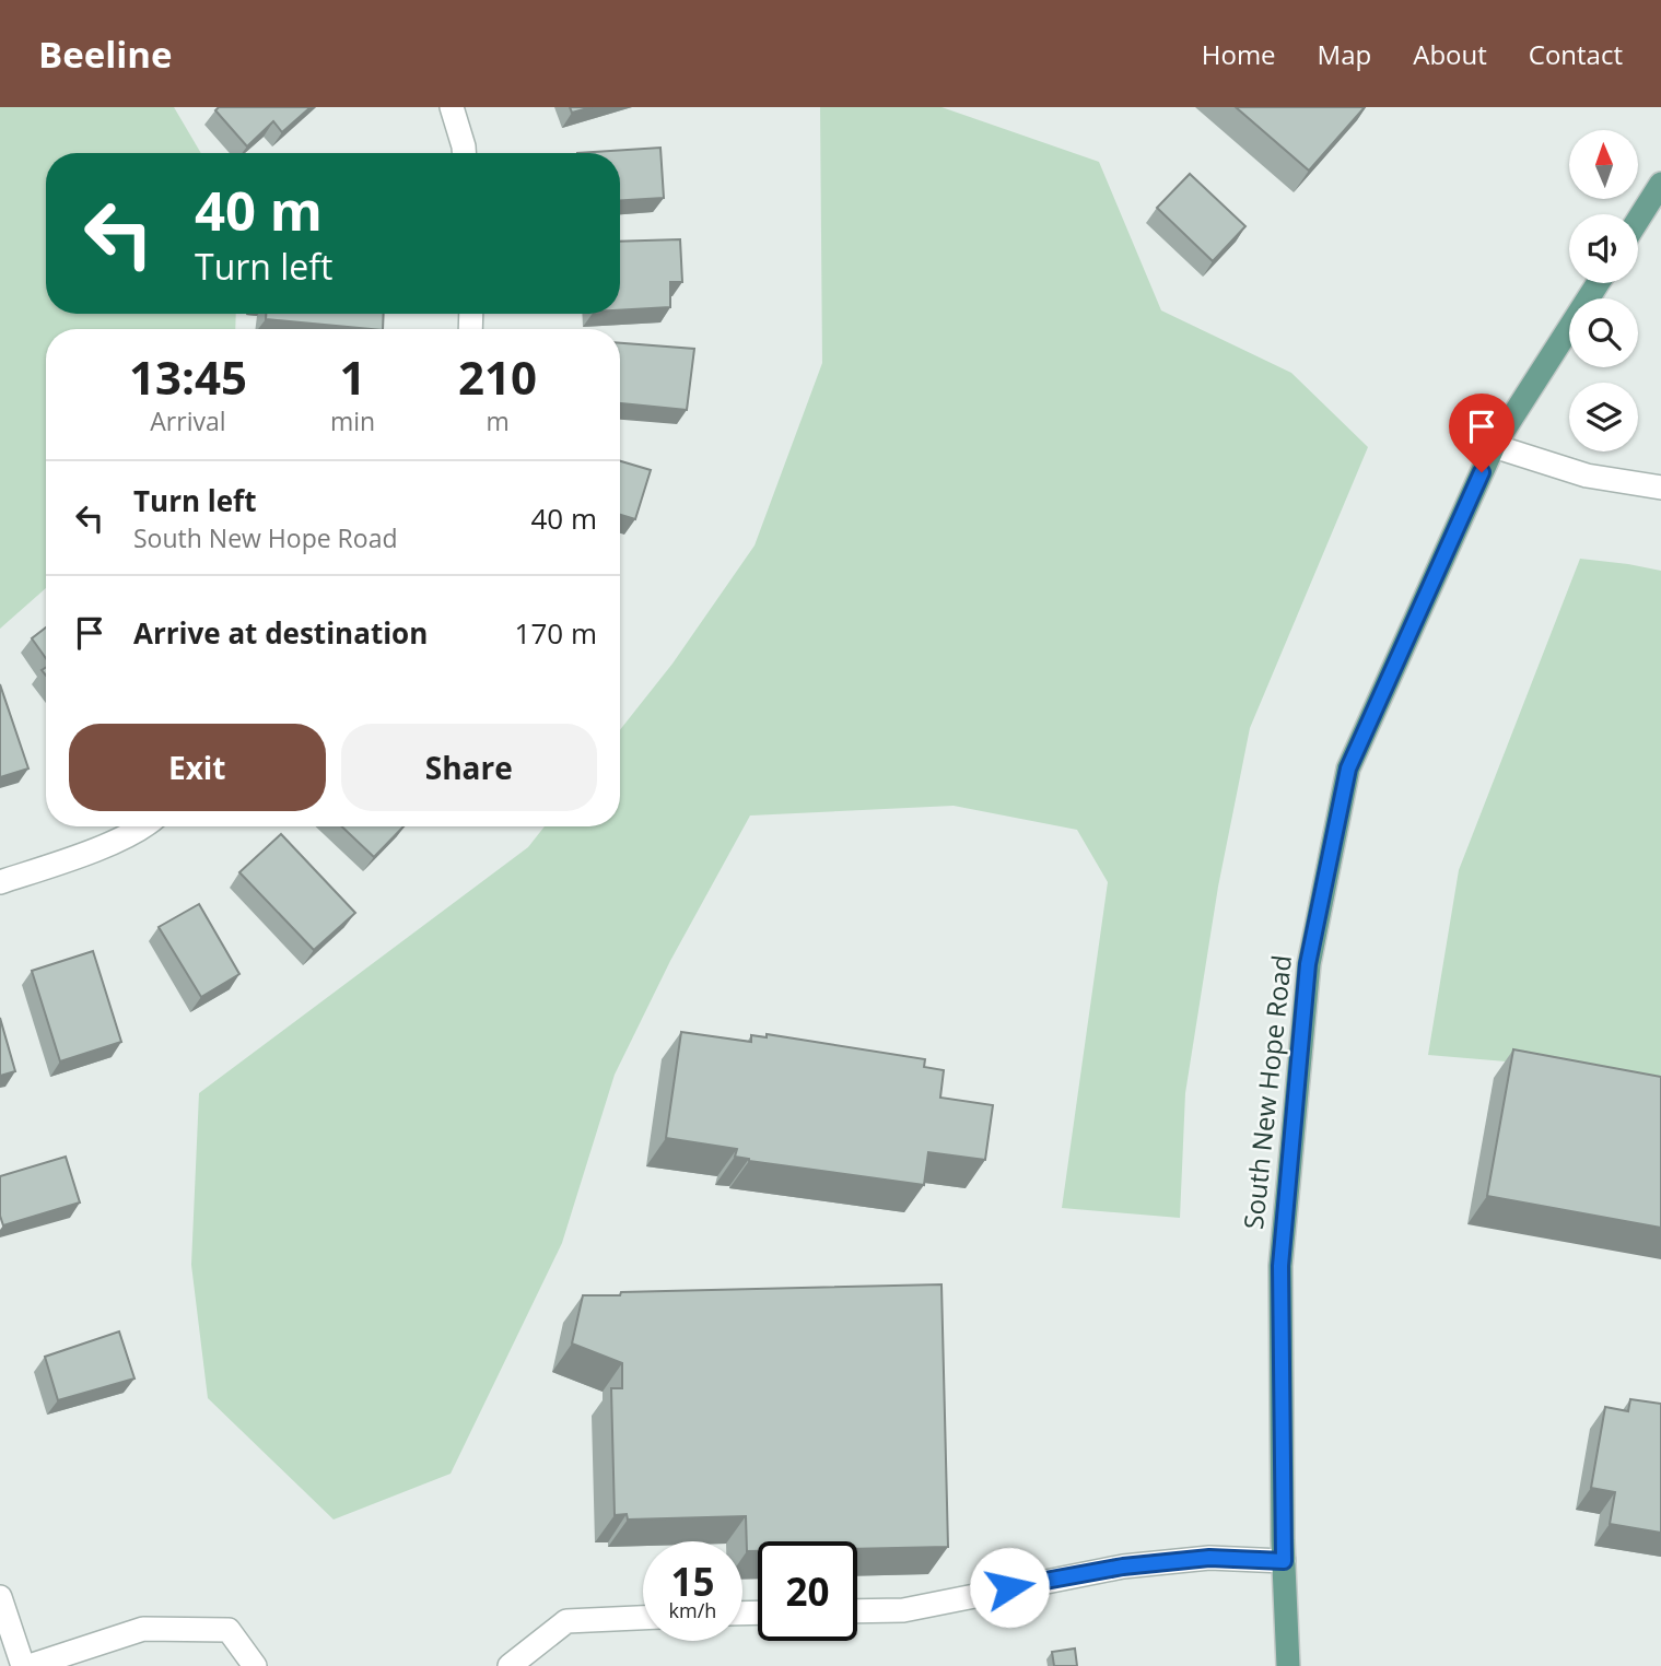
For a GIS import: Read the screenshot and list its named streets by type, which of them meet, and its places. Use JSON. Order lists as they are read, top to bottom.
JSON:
{
  "streets": {
    "main road": ["South New Hope Road"]
  },
  "north": "top",
  "page": {
    "header": "Beeline",
    "nav": [
      "Home",
      "Map",
      "About",
      "Contact"
    ],
    "turn": ["40 m", "Turn left"],
    "eta": [
      "13:45",
      "Arrival",
      "1",
      "min",
      "210",
      "m"
    ],
    "list": [
      {
        "name": "Turn left",
        "note": "South New Hope Road",
        "value": "40 m"
      },
      {
        "name": "Arrive at destination",
        "value": "170 m"
      }
    ],
    "buttons": ["Exit", "Share"],
    "speed": "15 km/h",
    "limit": "20"
  }
}
